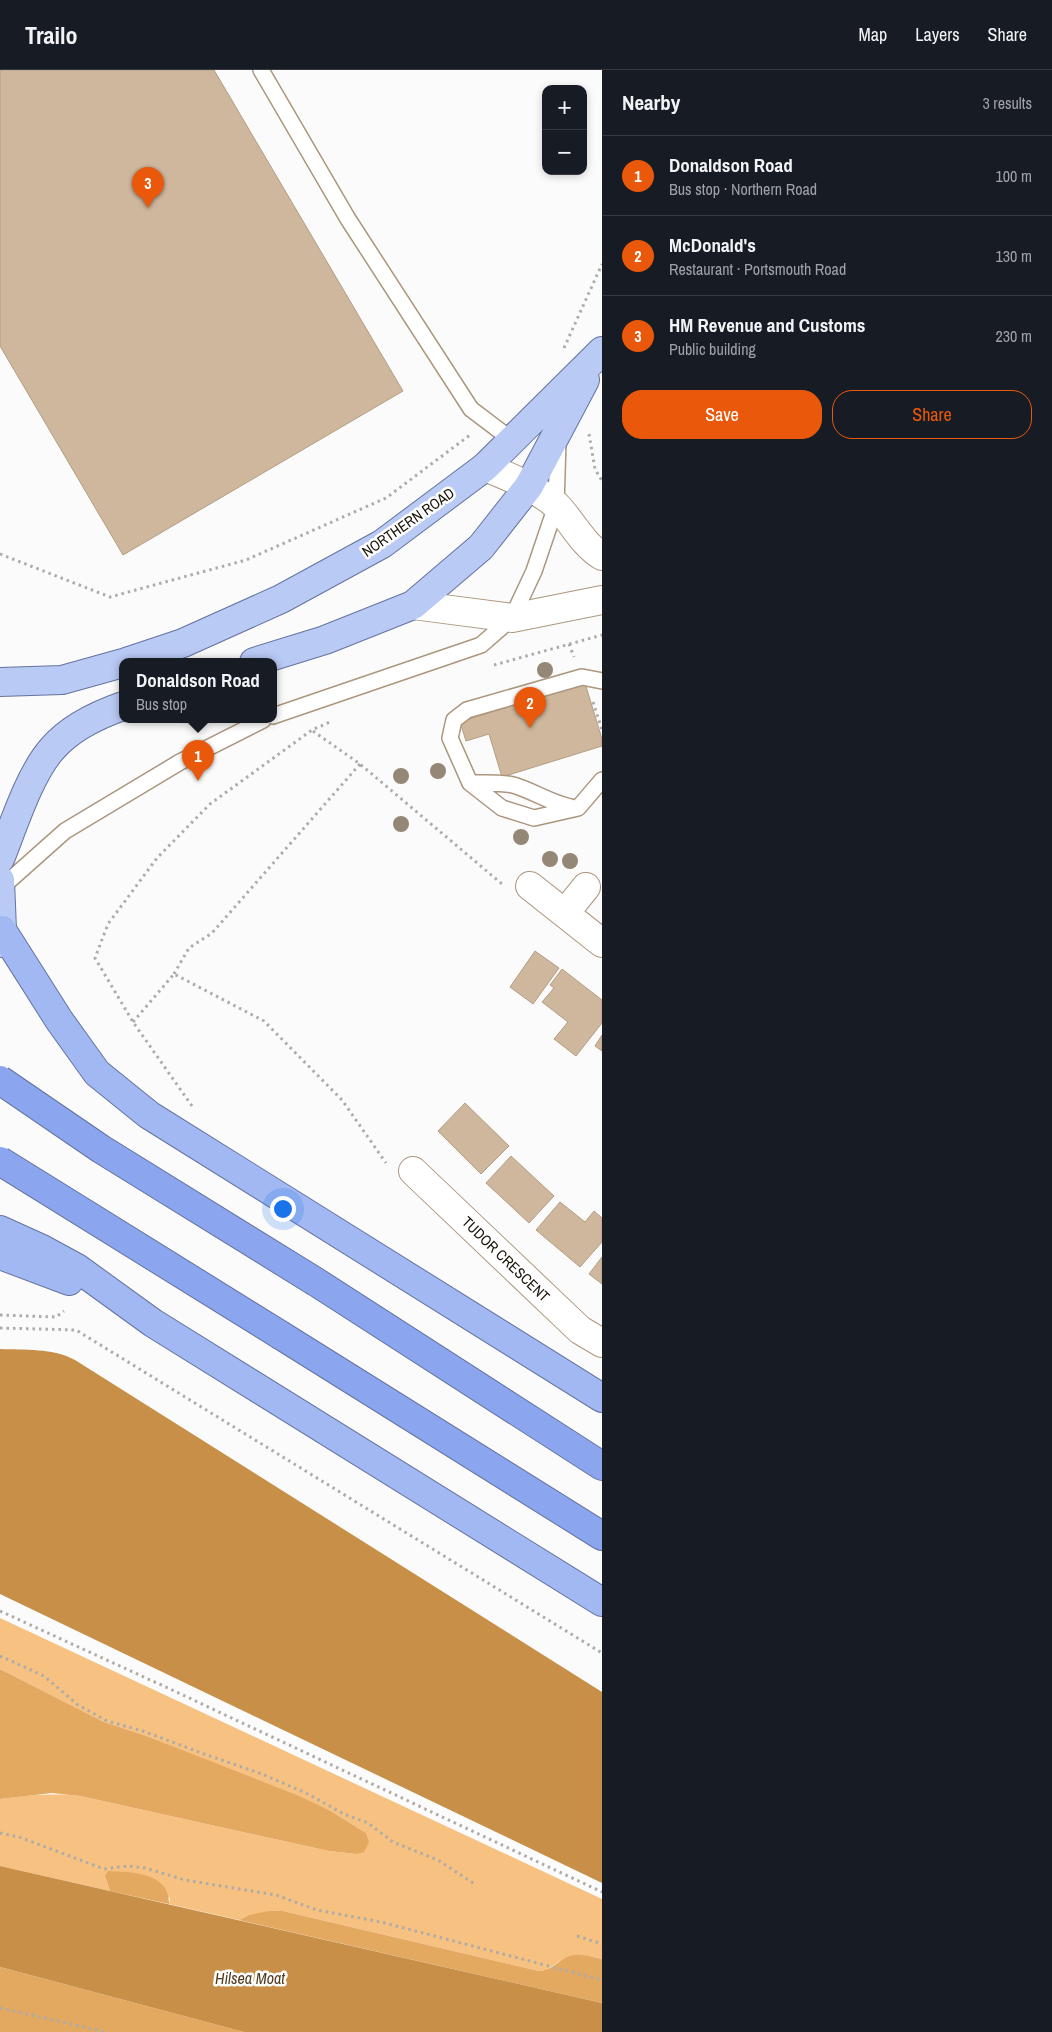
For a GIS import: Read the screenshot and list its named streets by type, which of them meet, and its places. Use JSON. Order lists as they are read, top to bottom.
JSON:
{
  "streets": {
    "main road": ["NORTHERN ROAD"],
    "street": ["TUDOR CRESCENT"]
  },
  "water": ["Hilsea Moat"],
  "page": {
    "header": "Trailo",
    "nav": ["Map", "Layers", "Share"],
    "heading": ["Nearby", "3 results"],
    "map_buttons": ["+", "−"],
    "list": [
      {
        "mark": "1",
        "name": "Donaldson Road",
        "note": "Bus stop · Northern Road",
        "value": "100 m"
      },
      {
        "mark": "2",
        "name": "McDonald's",
        "note": "Restaurant · Portsmouth Road",
        "value": "130 m"
      },
      {
        "mark": "3",
        "name": "HM Revenue and Customs",
        "note": "Public building",
        "value": "230 m"
      }
    ],
    "pins": ["3", "2", "1"],
    "buttons": ["Save", "Share"],
    "popup": ["Donaldson Road", "Bus stop"]
  }
}
